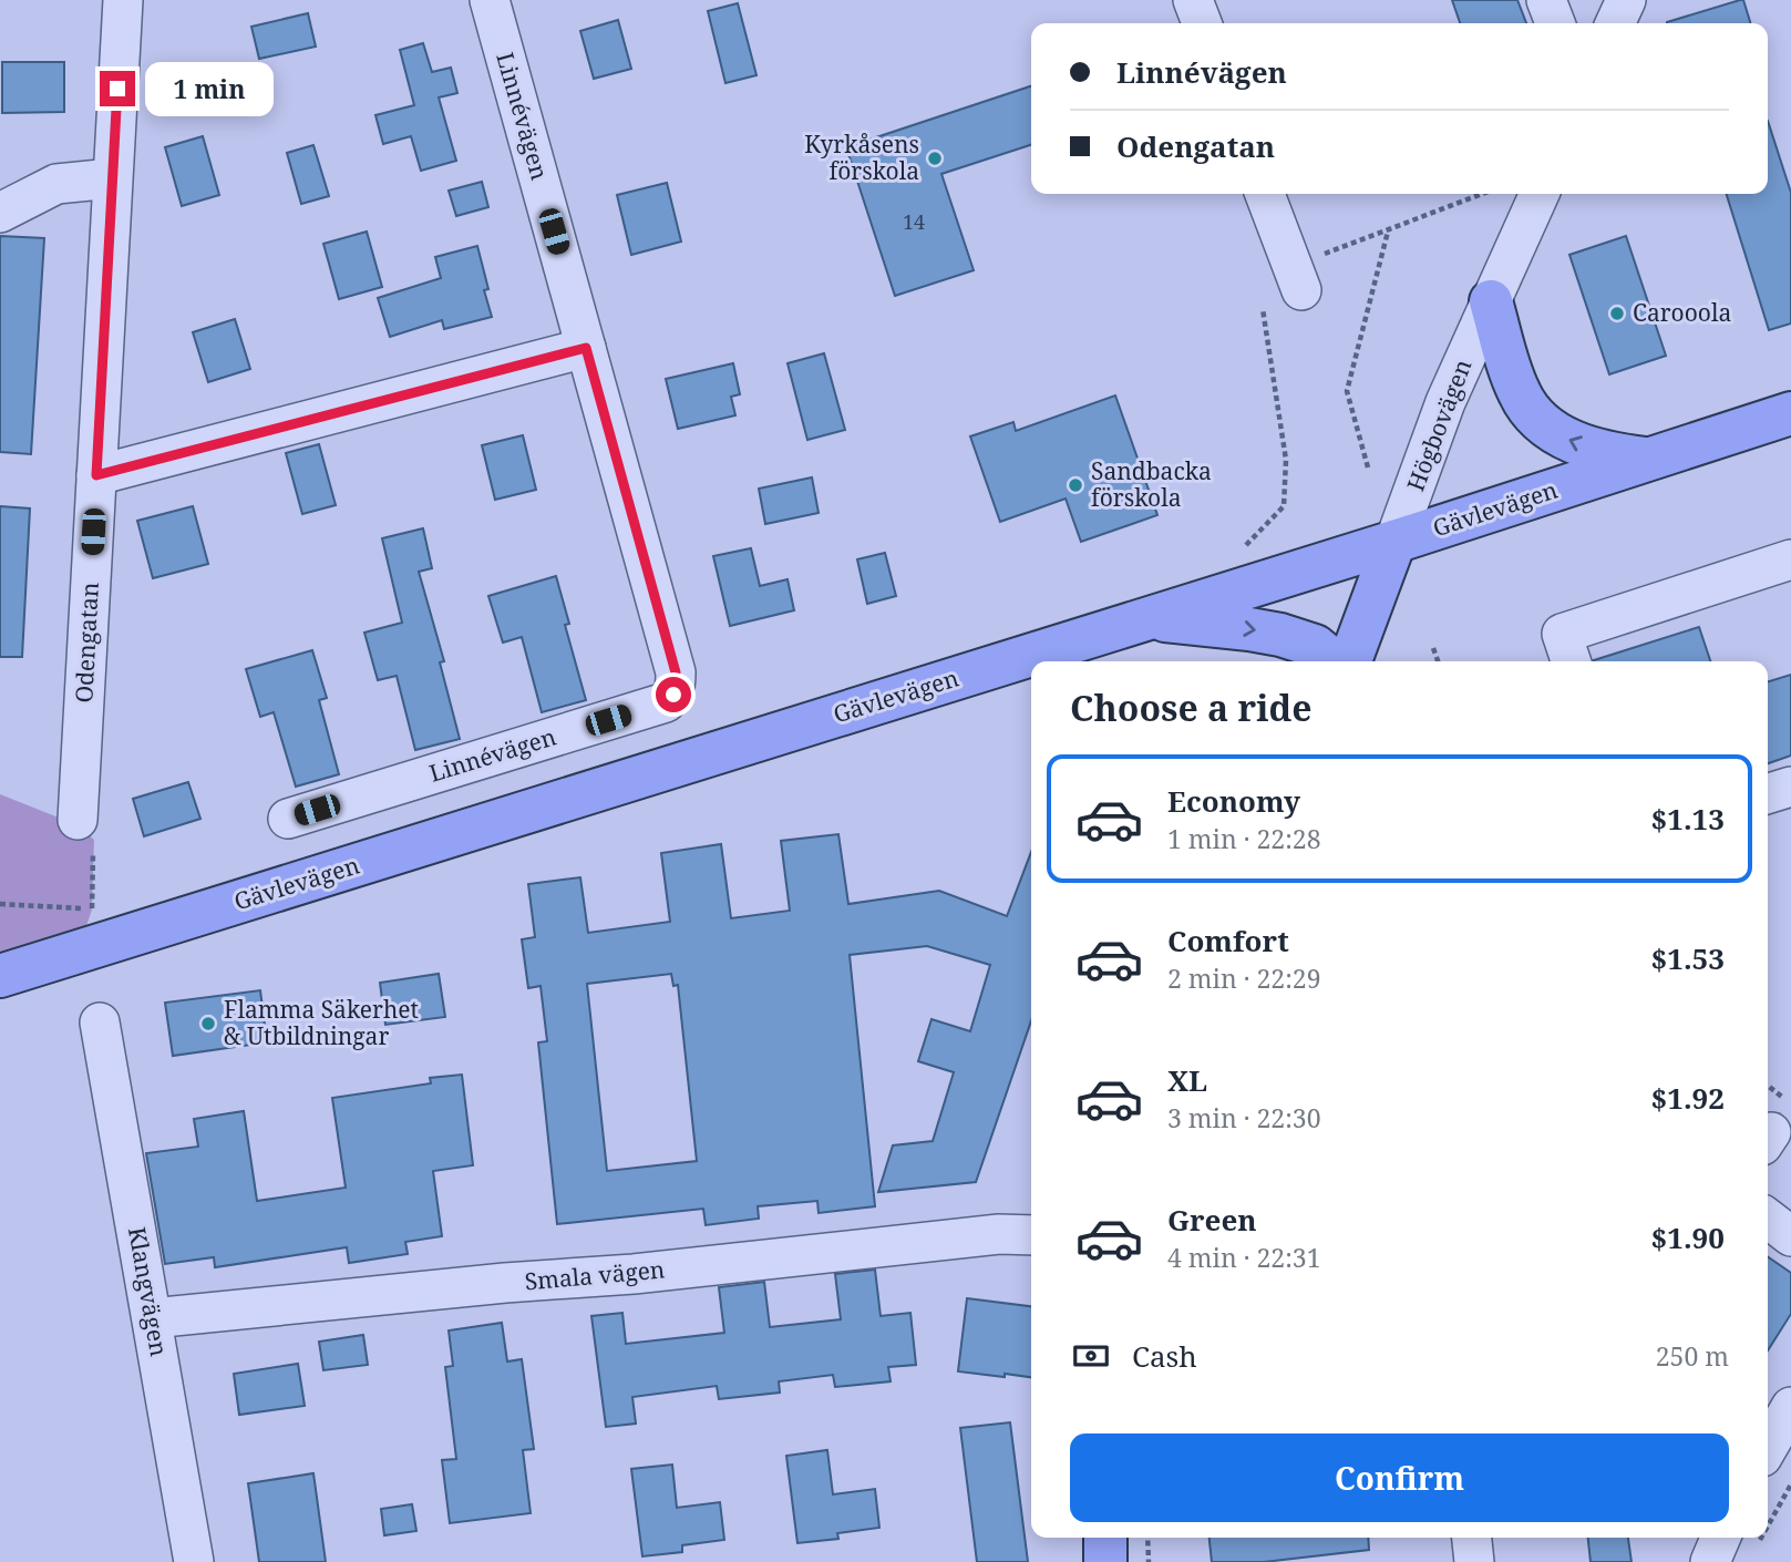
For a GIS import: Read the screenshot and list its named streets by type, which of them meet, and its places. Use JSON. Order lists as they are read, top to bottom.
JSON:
{
  "streets": {
    "main road": ["Högbovägen", "Gävlevägen"],
    "street": [
      "Linnévägen",
      "Odengatan",
      "Smala vägen",
      "Klangvägen"
    ]
  },
  "crossings": [
    ["Högbovägen", "Gävlevägen"],
    ["Smala vägen", "Klangvägen"]
  ],
  "places": [
    "Kyrkåsens förskola",
    "Carooola",
    "Sandbacka förskola",
    "Flamma Säkerhet & Utbildningar"
  ],
  "house_numbers": ["14"],
  "page": {
    "banner": ["Linnévägen", "Odengatan"],
    "bubble": "1 min",
    "heading": "Choose a ride",
    "list": [
      {
        "name": "Economy",
        "note": "1 min · 22:28",
        "value": "$1.13"
      },
      {
        "name": "Comfort",
        "note": "2 min · 22:29",
        "value": "$1.53"
      },
      {
        "name": "XL",
        "note": "3 min · 22:30",
        "value": "$1.92"
      },
      {
        "name": "Green",
        "note": "4 min · 22:31",
        "value": "$1.90"
      }
    ],
    "pay": ["Cash", "250 m"],
    "buttons": "Confirm"
  }
}
